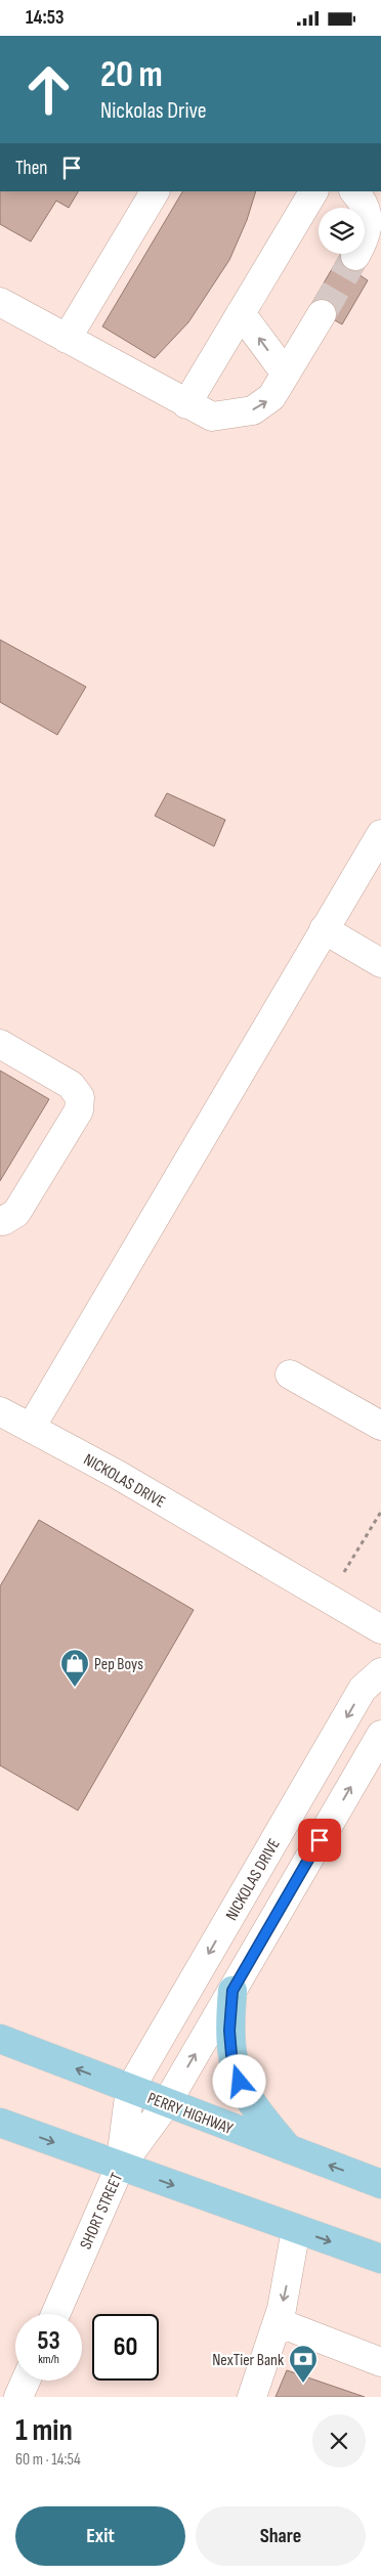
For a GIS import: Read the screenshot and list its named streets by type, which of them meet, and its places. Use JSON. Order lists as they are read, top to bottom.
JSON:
{
  "streets": {
    "main road": ["PERRY HIGHWAY"],
    "street": ["NICKOLAS DRIVE", "SHORT STREET"]
  },
  "crossings": [
    ["NICKOLAS DRIVE", "PERRY HIGHWAY"],
    ["NICKOLAS DRIVE", "SHORT STREET"],
    ["PERRY HIGHWAY", "SHORT STREET"]
  ],
  "places": {
    "shop": ["Pep Boys"],
    "bank": ["NexTier Bank"]
  },
  "page": {
    "status": "14:53",
    "turn": ["20 m", "Nickolas Drive"],
    "then": "Then",
    "speed": "53 km/h",
    "limit": "60",
    "heading": ["1 min", "60 m · 14:54"],
    "buttons": ["Exit", "Share"]
  }
}
